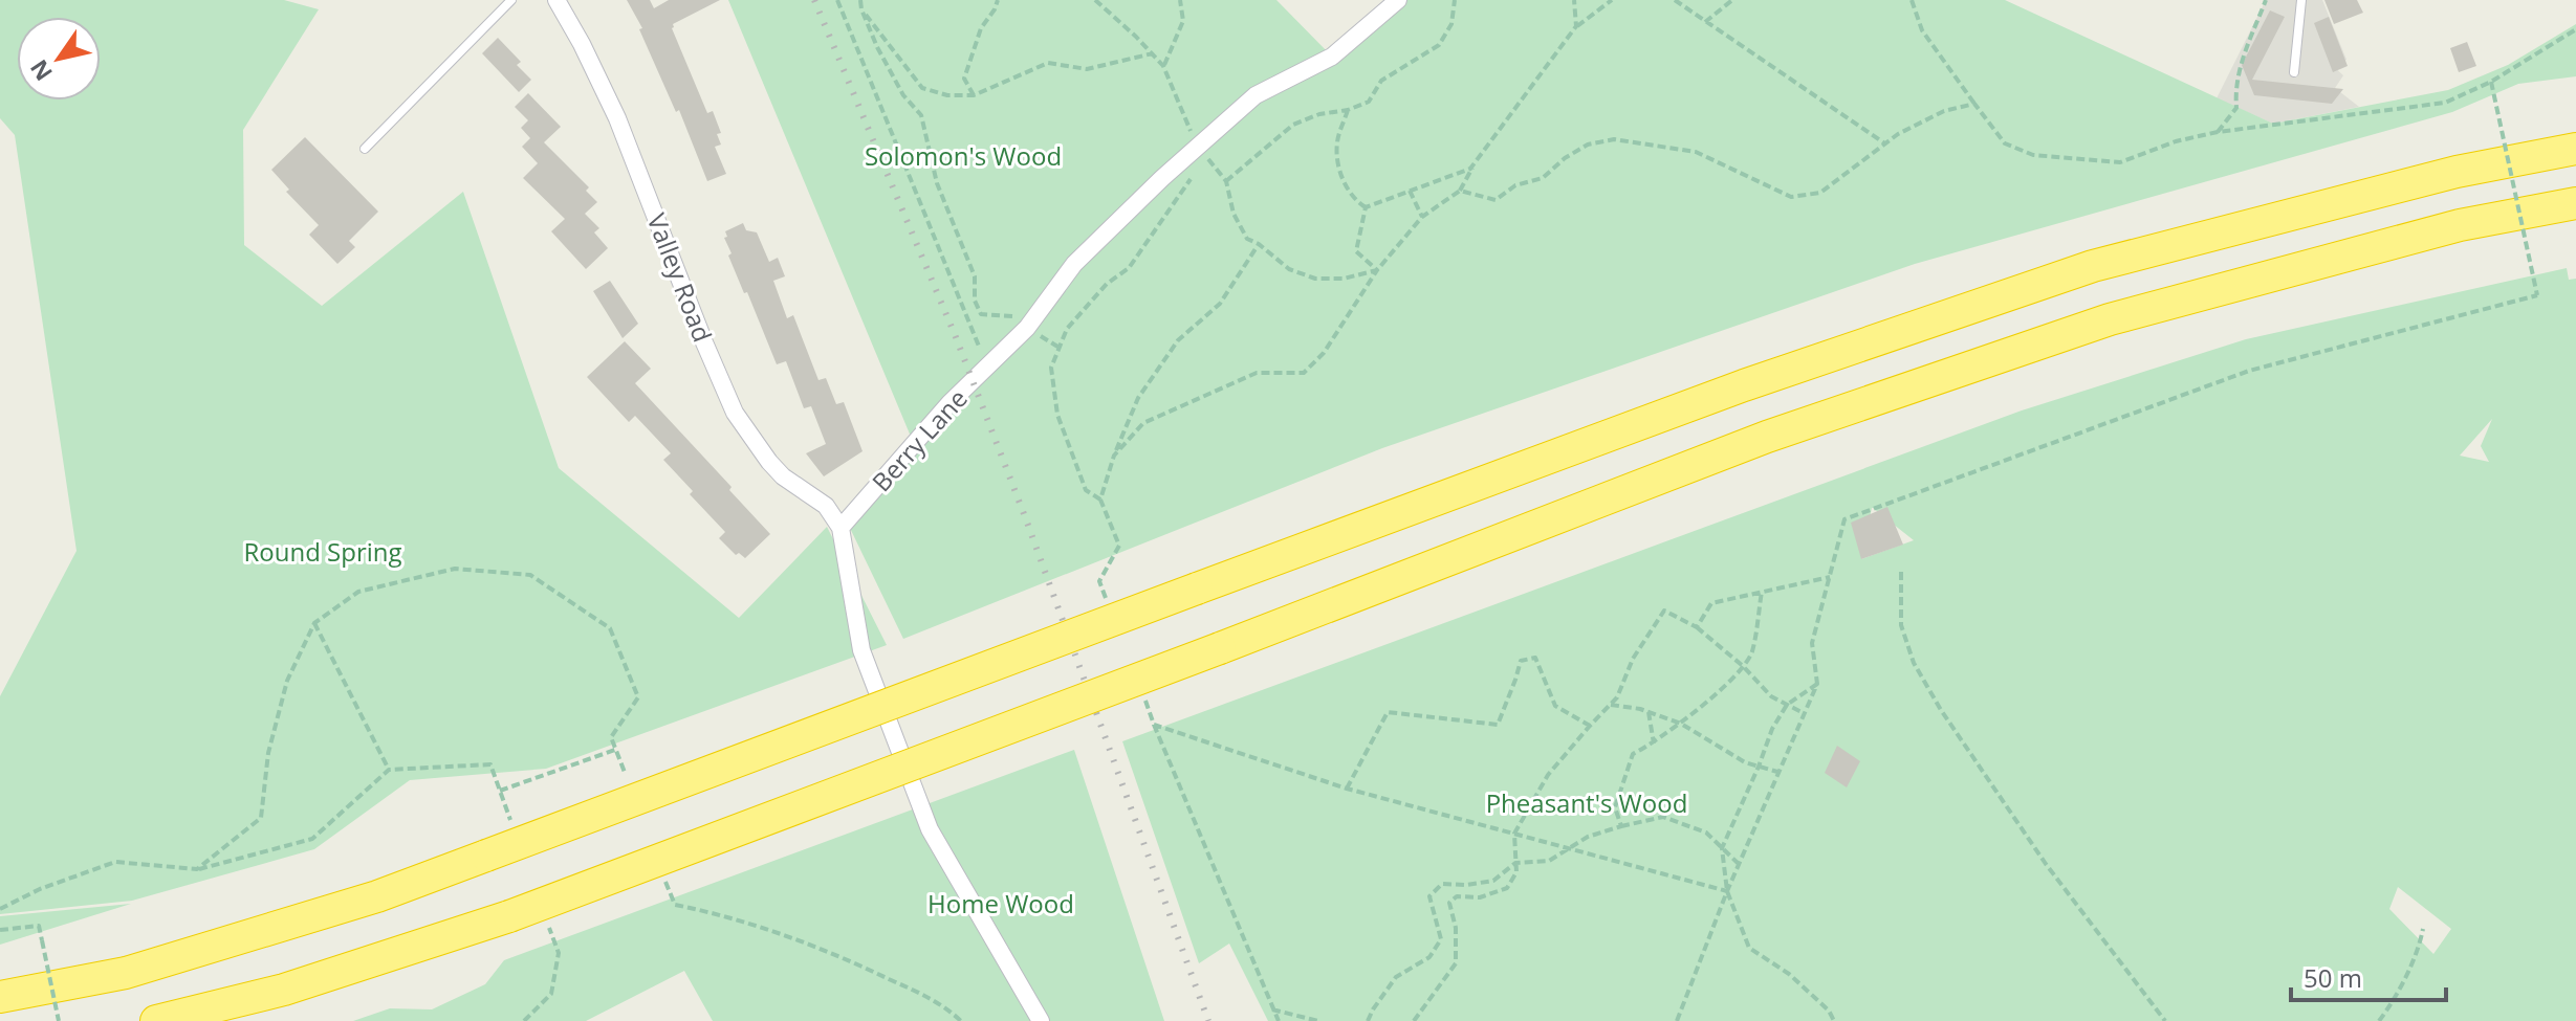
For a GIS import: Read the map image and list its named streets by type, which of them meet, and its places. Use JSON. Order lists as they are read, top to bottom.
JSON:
{
  "streets": {
    "street": ["Valley Road", "Berry Lane"]
  },
  "crossings": [
    ["Valley Road", "Berry Lane"]
  ],
  "parks": [
    "Solomon's Wood",
    "Round Spring",
    "Pheasant's Wood",
    "Home Wood"
  ],
  "scale_bar": "50 m",
  "north": "bottom left"
}
